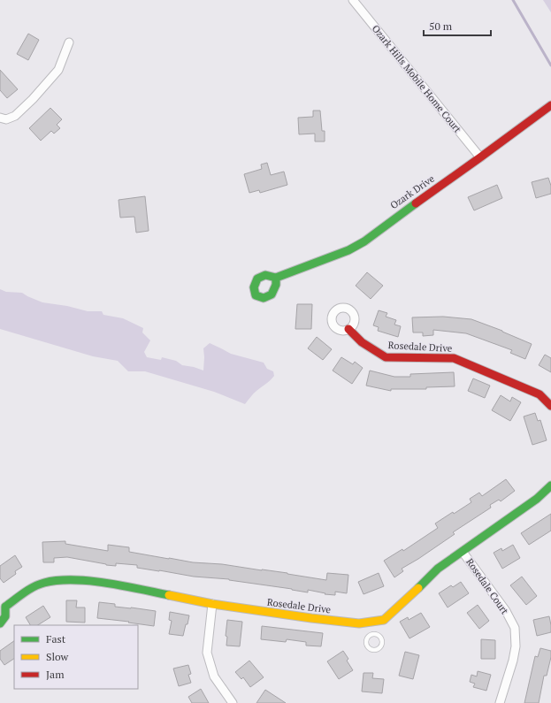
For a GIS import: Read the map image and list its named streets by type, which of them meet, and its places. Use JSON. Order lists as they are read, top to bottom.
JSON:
{
  "streets": {
    "street": [
      "Ozark Hills Mobile Home Court",
      "Ozark Drive",
      "Rosedale Drive",
      "Rosedale Court"
    ]
  },
  "crossings": [
    ["Ozark Hills Mobile Home Court", "Ozark Drive"],
    ["Rosedale Drive", "Rosedale Court"]
  ],
  "legend": ["Fast", "Slow", "Jam"],
  "scale_bar": "50 m"
}
